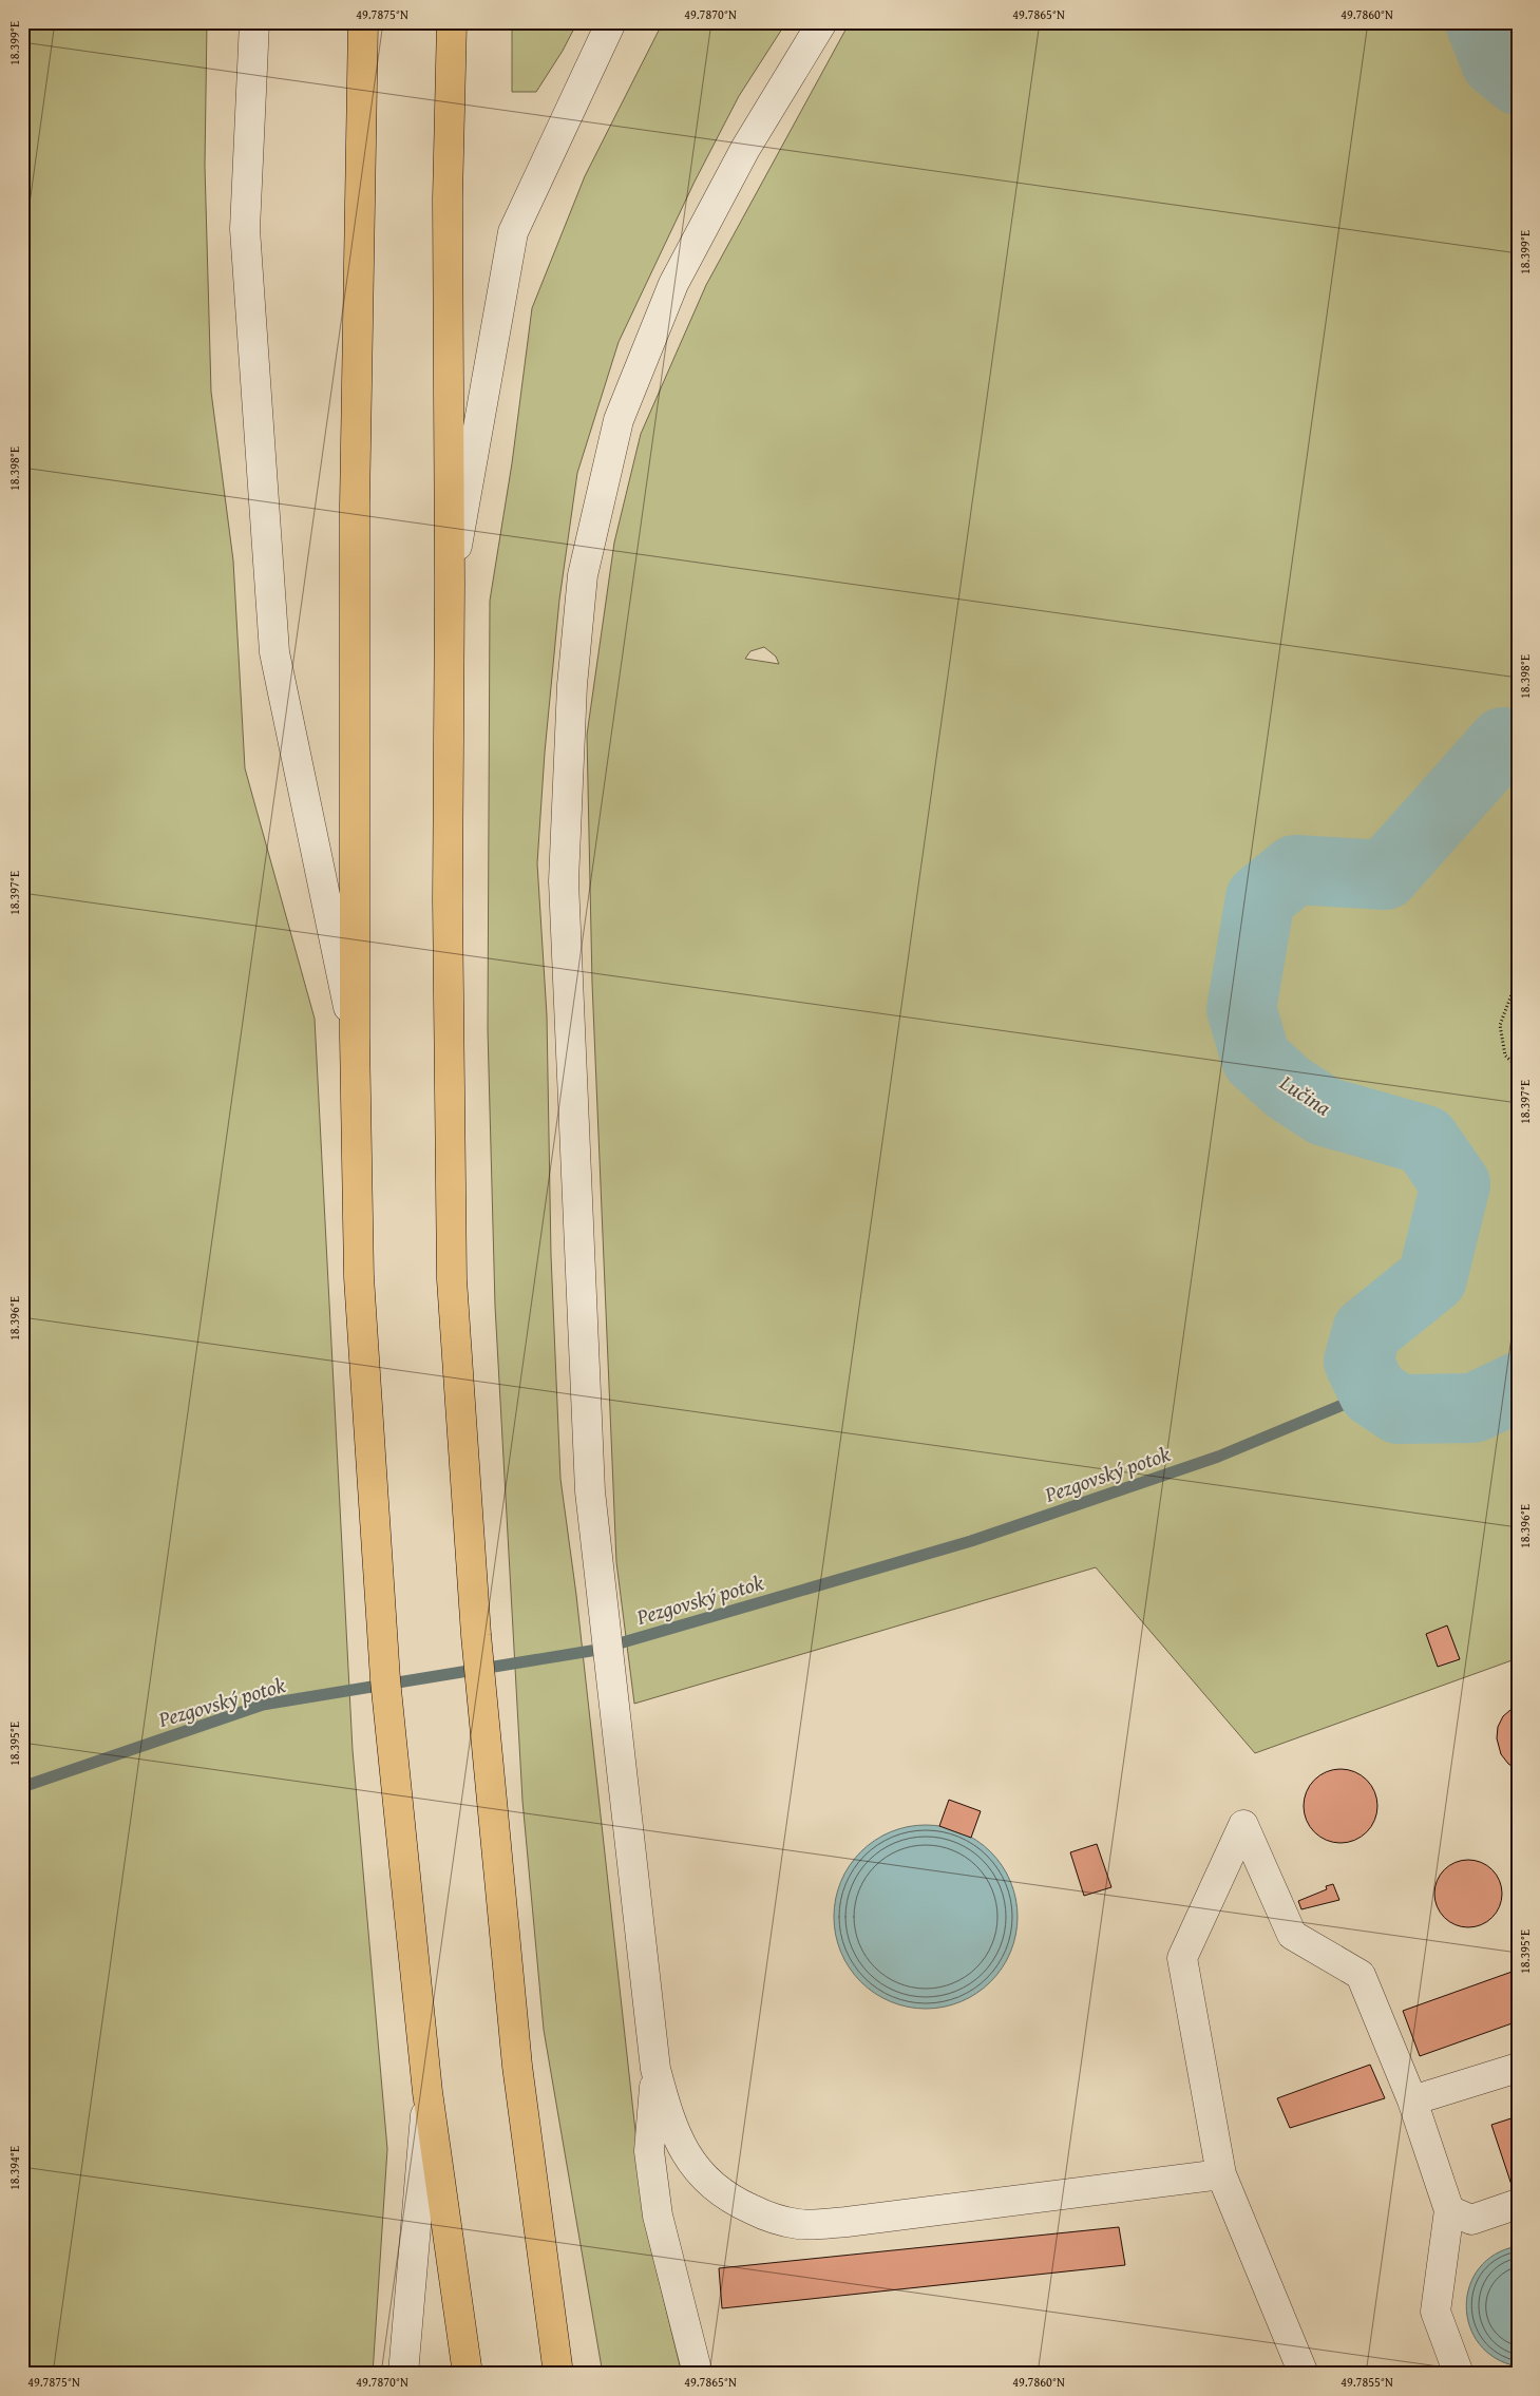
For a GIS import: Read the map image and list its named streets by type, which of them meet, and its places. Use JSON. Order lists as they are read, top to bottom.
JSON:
{
  "water": ["Lučina", "Pezgovský potok"],
  "coordinates": [
    "49.7875°N",
    "49.7870°N",
    "49.7865°N",
    "49.7860°N",
    "18.399°E",
    "18.398°E",
    "18.397°E",
    "18.396°E",
    "18.395°E",
    "18.394°E",
    "49.7855°N"
  ]
}
